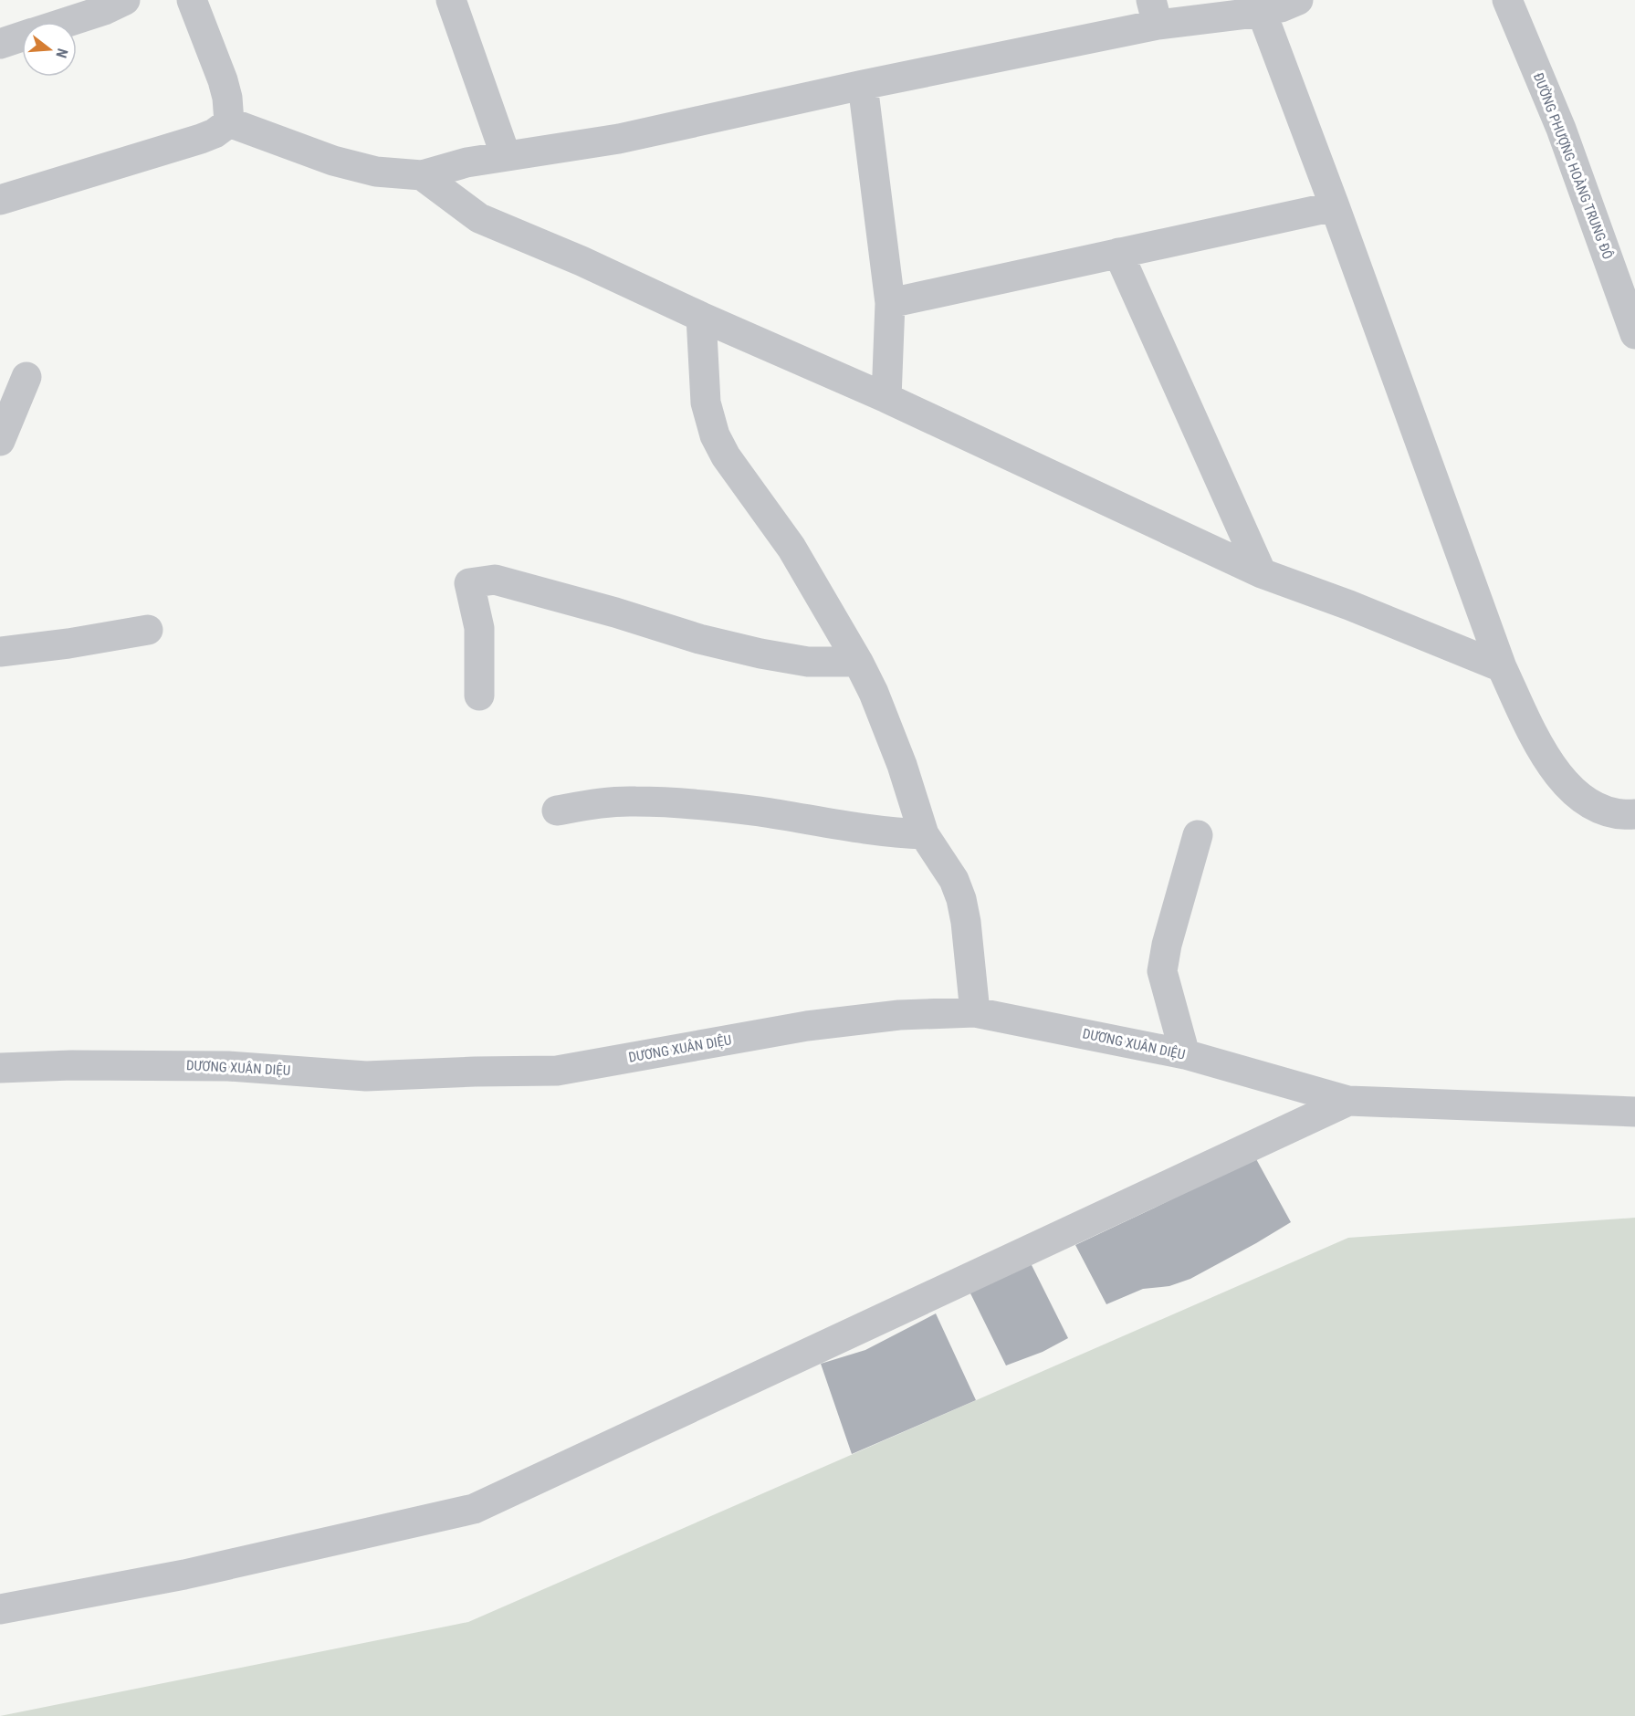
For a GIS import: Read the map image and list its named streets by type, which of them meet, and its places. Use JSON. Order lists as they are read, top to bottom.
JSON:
{
  "streets": {
    "street": ["ĐƯỜNG PHƯỢNG HOÀNG TRUNG ĐÔ", "DƯƠNG XUÂN DIỆU"]
  },
  "north": "right"
}
